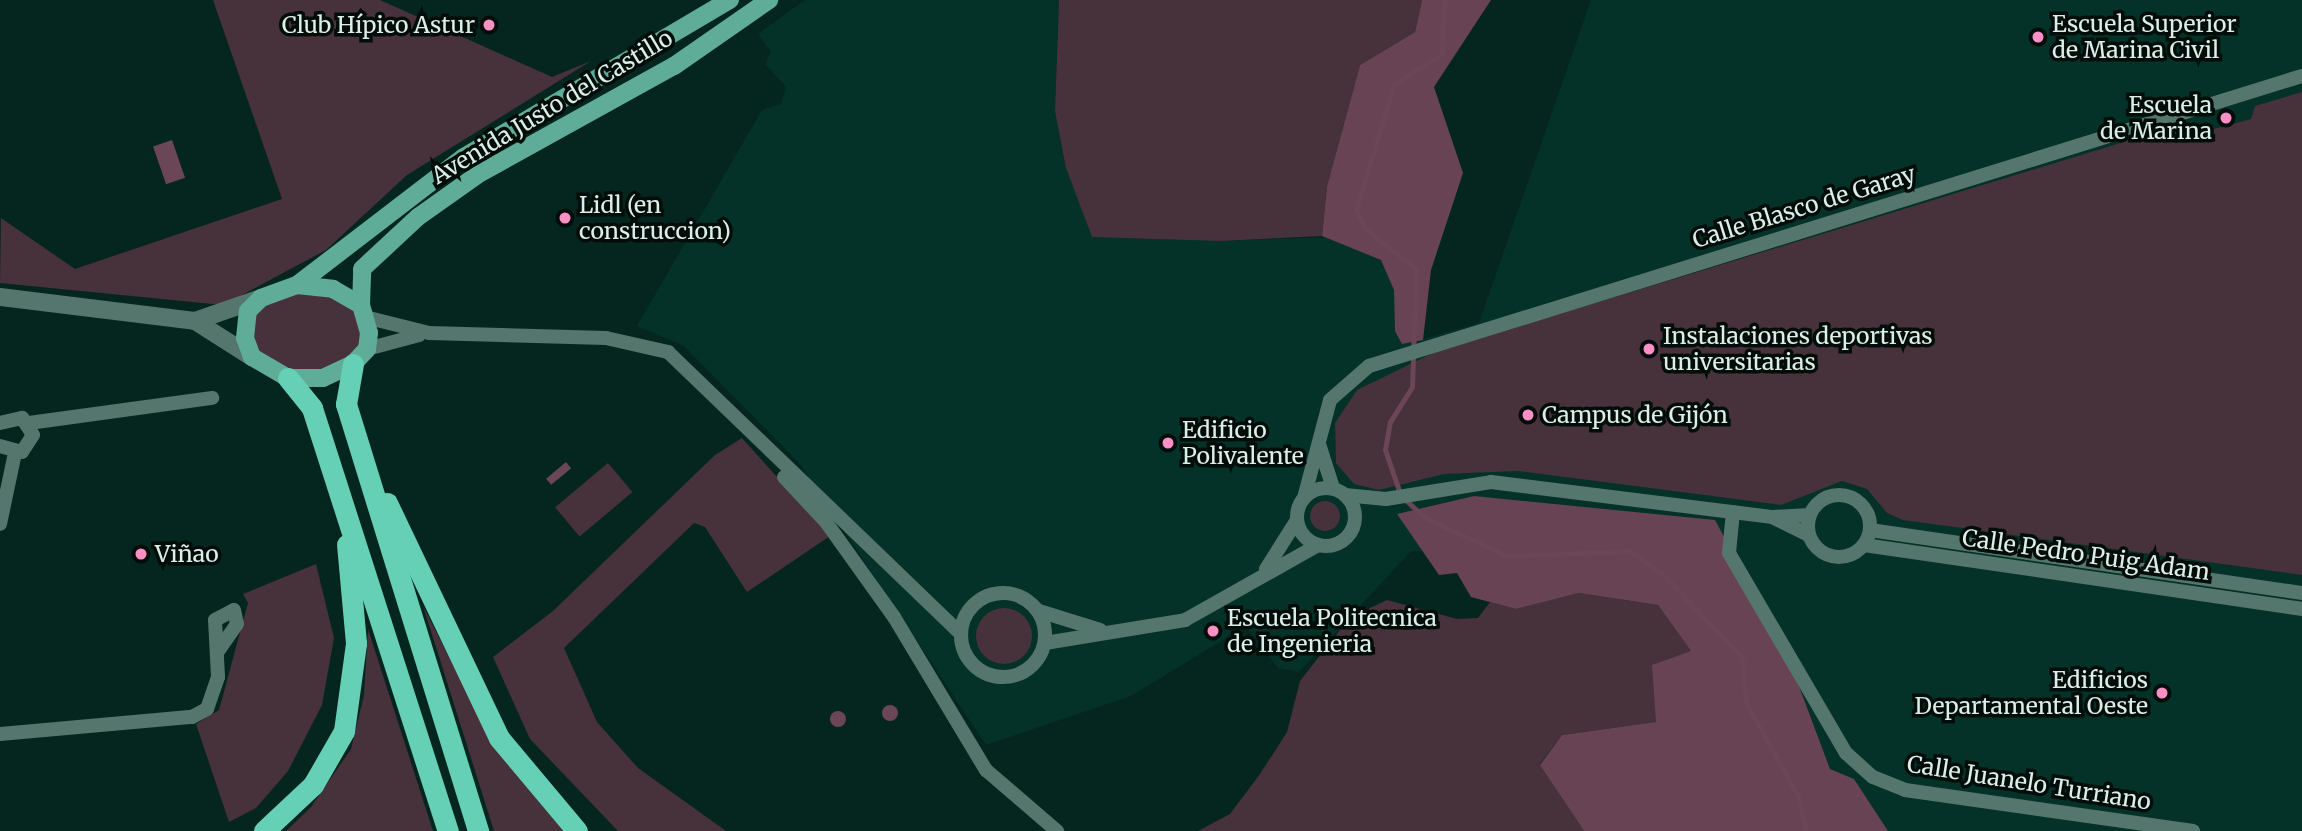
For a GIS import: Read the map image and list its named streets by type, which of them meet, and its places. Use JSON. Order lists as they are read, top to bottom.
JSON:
{
  "streets": {
    "main road": ["Avenida Justo del Castillo"],
    "street": ["Calle Blasco de Garay", "Calle Pedro Puig Adam", "Calle Juanelo Turriano"]
  },
  "places": [
    "Club Hípico Astur",
    "Escuela Superior de Marina Civil",
    "Escuela de Marina",
    "Lidl (en construccion)",
    "Instalaciones deportivas universitarias",
    "Campus de Gijón",
    "Edificio Polivalente",
    "Viñao",
    "Escuela Politecnica de Ingenieria",
    "Edificios Departamental Oeste"
  ]
}
